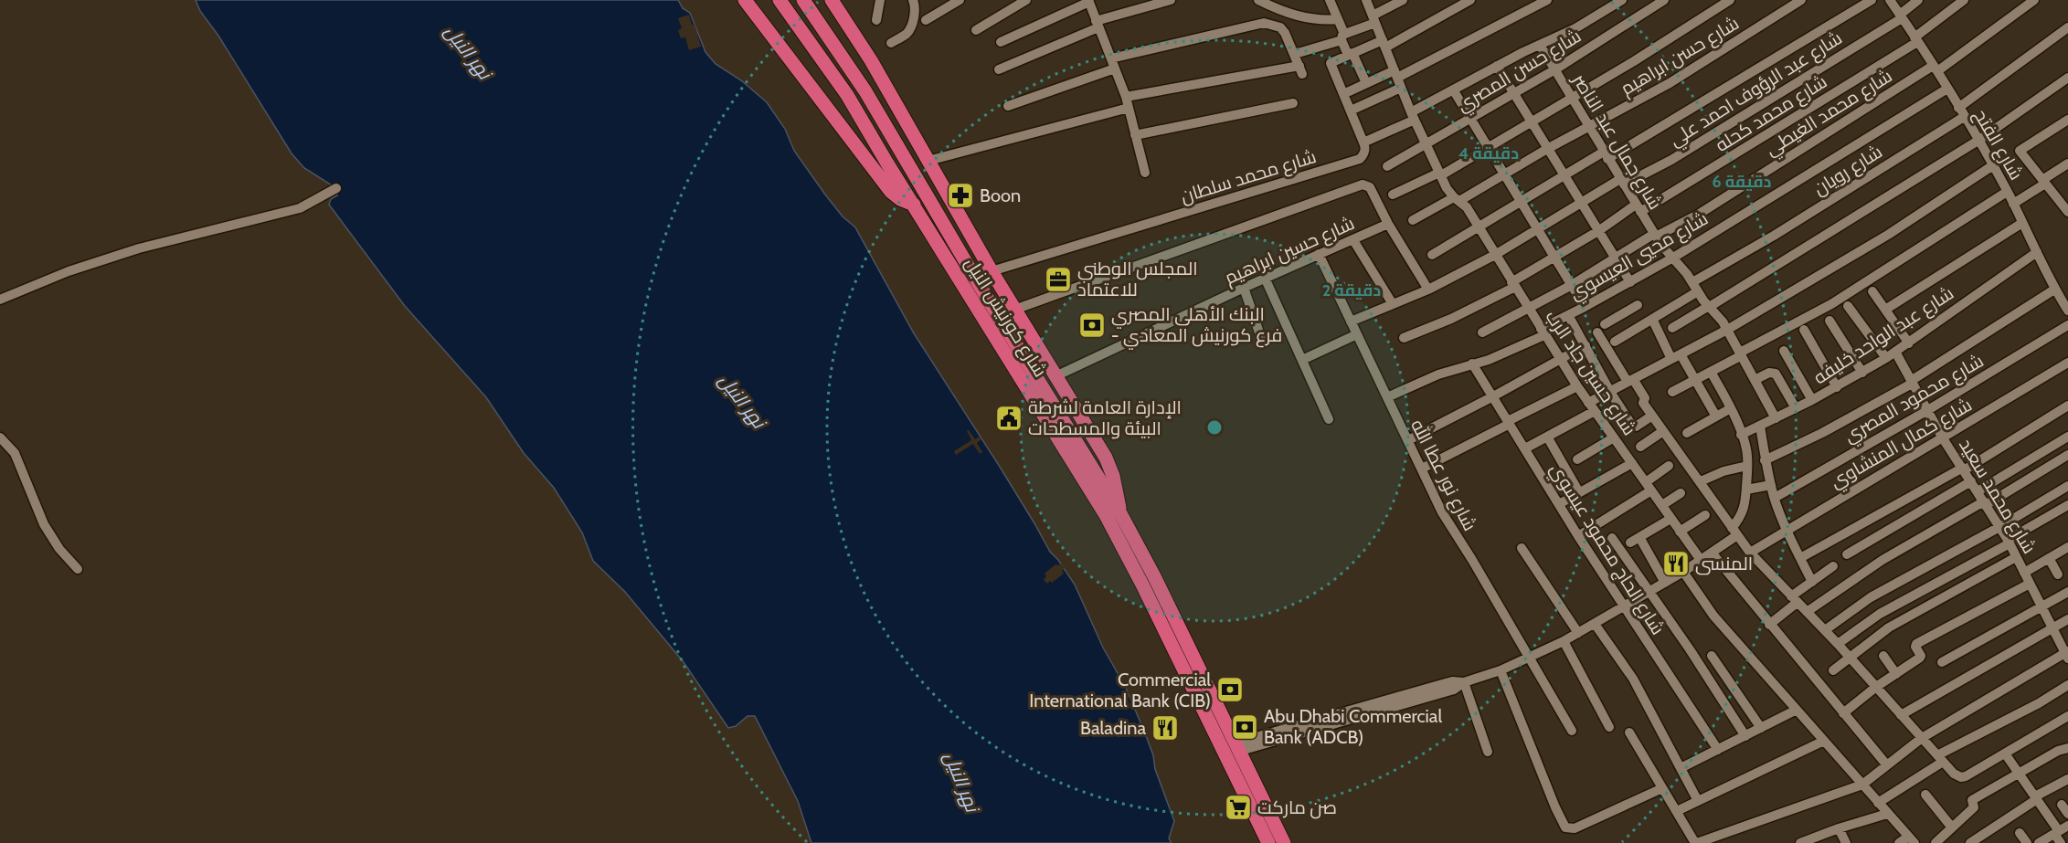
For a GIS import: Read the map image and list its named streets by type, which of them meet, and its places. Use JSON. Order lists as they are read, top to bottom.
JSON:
{
  "streets": {
    "highway": ["شارع كورنيش النيل"],
    "street": [
      "شارع حسن ابراهيم",
      "شارع حسن المصري",
      "شارع عبد الرؤوف احمد علي",
      "شارع محمد الغيطي",
      "شارع محمد كحله",
      "شارع جمال عبد الناصر",
      "شارع الفتح",
      "شارع رويان",
      "شارع محمد سلطان",
      "شارع حسين ابراهيم",
      "شارع محيي العيسوي",
      "شارع عبد الواحد خليفه",
      "شارع حسين جاد الرب",
      "شارع محمود المصري",
      "شارع كمال المنشاوي",
      "شارع نور عطا الله",
      "شارع محمد سعيد",
      "شارع الحاج محمود عيسوي"
    ]
  },
  "crossings": [
    ["شارع حسن ابراهيم", "شارع جمال عبد الناصر"],
    ["شارع حسن ابراهيم", "شارع حسين جاد الرب"],
    ["شارع حسن المصري", "شارع جمال عبد الناصر"],
    ["شارع حسن المصري", "شارع حسين جاد الرب"],
    ["شارع عبد الرؤوف احمد علي", "شارع جمال عبد الناصر"],
    ["شارع عبد الرؤوف احمد علي", "شارع الفتح"],
    ["شارع عبد الرؤوف احمد علي", "شارع حسين جاد الرب"],
    ["شارع عبد الرؤوف احمد علي", "شارع نور عطا الله"],
    ["شارع محمد الغيطي", "شارع جمال عبد الناصر"],
    ["شارع محمد الغيطي", "شارع الفتح"],
    ["شارع محمد الغيطي", "شارع حسين جاد الرب"],
    ["شارع محمد كحله", "شارع جمال عبد الناصر"],
    ["شارع محمد كحله", "شارع الفتح"],
    ["شارع محمد كحله", "شارع حسين جاد الرب"],
    ["شارع جمال عبد الناصر", "شارع رويان"],
    ["شارع جمال عبد الناصر", "شارع محيي العيسوي"],
    ["شارع جمال عبد الناصر", "شارع عبد الواحد خليفه"],
    ["شارع الفتح", "شارع رويان"],
    ["شارع الفتح", "شارع محيي العيسوي"],
    ["شارع الفتح", "شارع عبد الواحد خليفه"],
    ["شارع حسين ابراهيم", "شارع نور عطا الله"],
    ["شارع محيي العيسوي", "شارع حسين جاد الرب"],
    ["شارع محيي العيسوي", "شارع نور عطا الله"],
    ["شارع محيي العيسوي", "شارع الحاج محمود عيسوي"],
    ["شارع عبد الواحد خليفه", "شارع محمد سعيد"],
    ["شارع محمود المصري", "شارع محمد سعيد"],
    ["شارع كمال المنشاوي", "شارع محمد سعيد"]
  ],
  "water": ["نهر النيل"],
  "places": {
    "pharmacy": ["Boon"],
    "office": ["المجلس الوطني للاعتماد"],
    "bank": ["البنك الأهلي المصري - فرع كورنيش المعادي", "Commercial International Bank (CIB)", "Abu Dhabi Commercial Bank (ADCB)"],
    "public building": ["الإدارة العامة لشرطة البيئة والمسطحات"],
    "restaurant": ["المنسى", "Baladina"],
    "supermarket": ["صن ماركت"]
  },
  "rings": ["4 دقيقة", "6 دقيقة", "2 دقيقة"]
}
